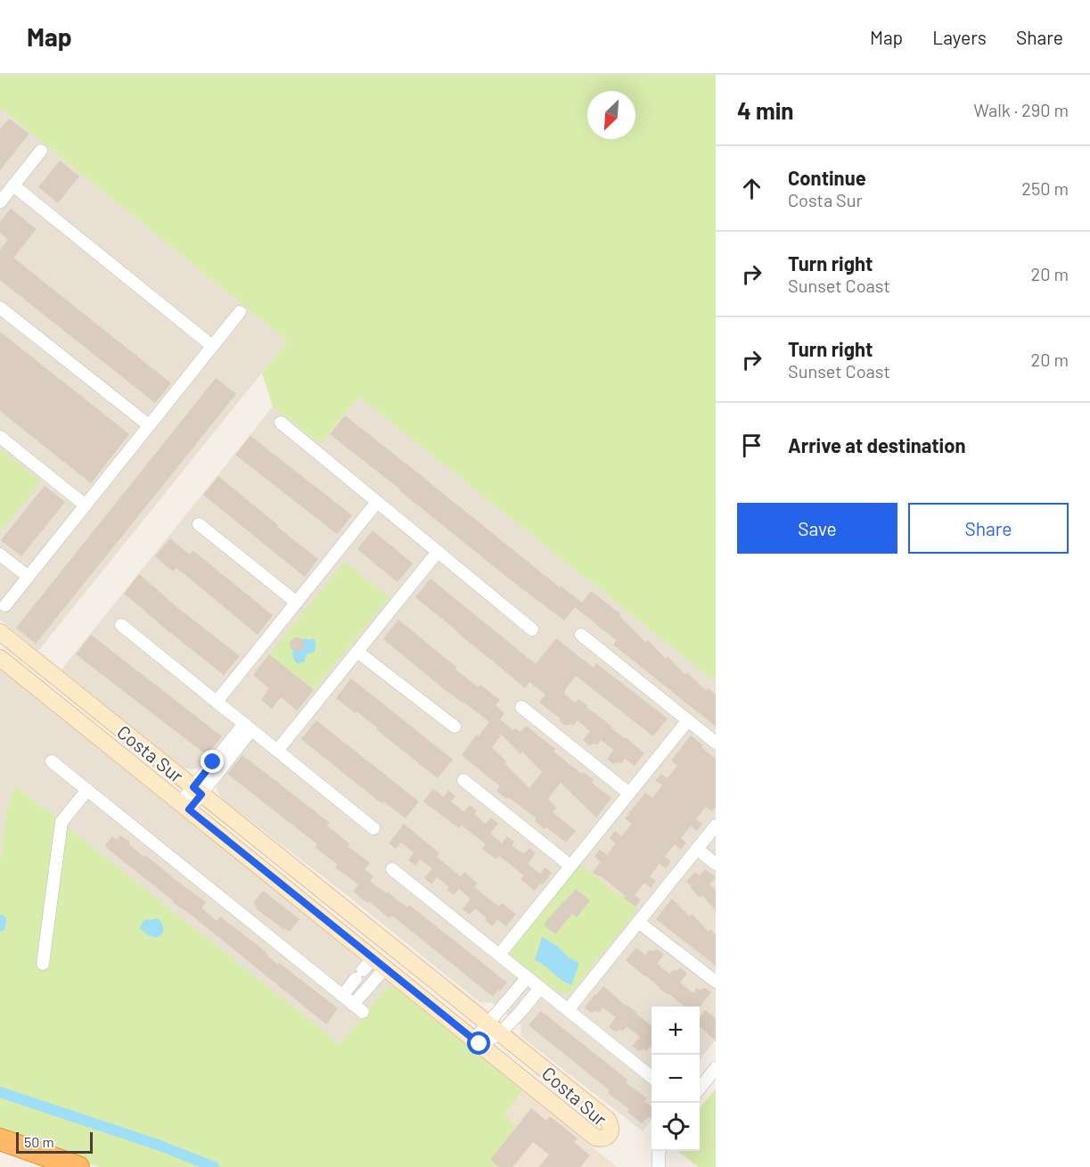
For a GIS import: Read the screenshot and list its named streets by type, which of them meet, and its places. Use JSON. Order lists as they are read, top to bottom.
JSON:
{
  "streets": {
    "street": ["Costa Sur"]
  },
  "scale_bar": "50 m",
  "north": "bottom left",
  "page": {
    "header": "Map",
    "nav": ["Map", "Layers", "Share"],
    "heading": ["4 min", "Walk · 290 m"],
    "list": [
      ["Continue", "Costa Sur", "250 m"],
      ["Turn right", "Sunset Coast", "20 m"],
      ["Turn right", "Sunset Coast", "20 m"],
      "Arrive at destination"
    ],
    "buttons": ["Save", "Share"],
    "map_buttons": ["+", "−"],
    "scale": "50 m"
  }
}
